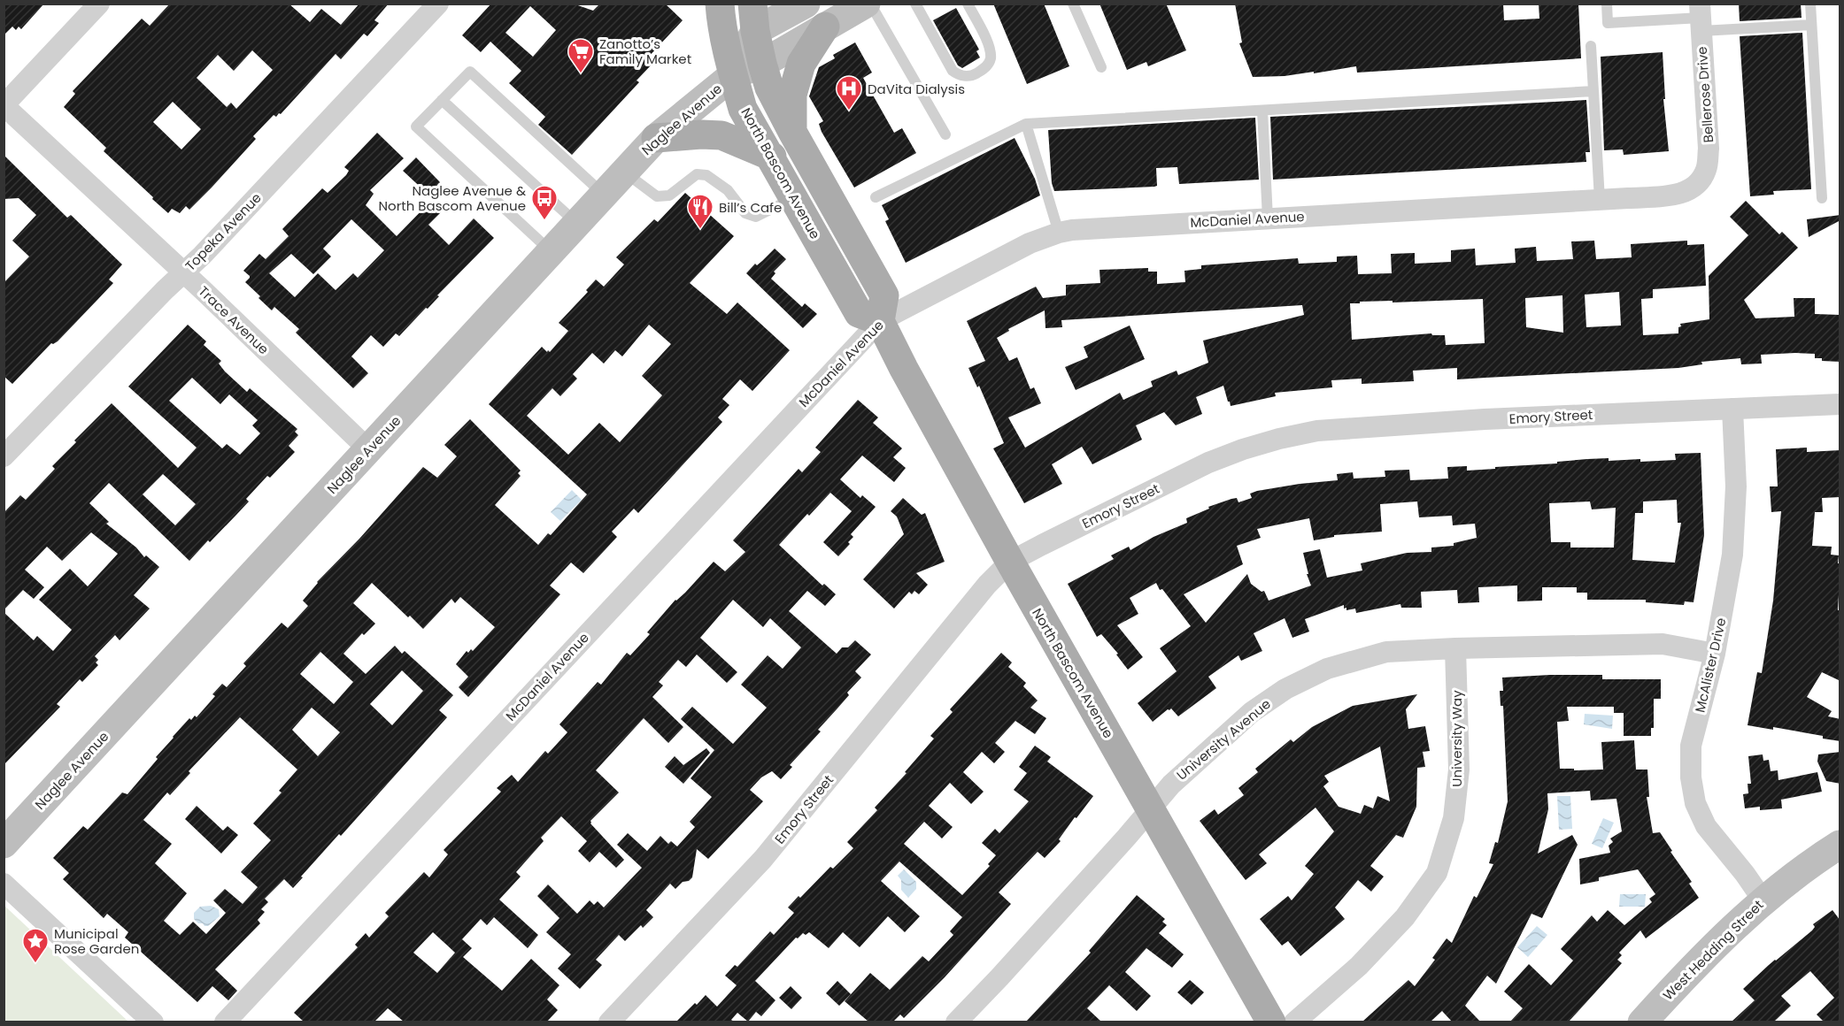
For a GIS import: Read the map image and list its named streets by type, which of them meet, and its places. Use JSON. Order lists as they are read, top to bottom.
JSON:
{
  "streets": {
    "main road": ["Naglee Avenue", "North Bascom Avenue", "West Hedding Street"],
    "street": [
      "Bellerose Drive",
      "McDaniel Avenue",
      "Topeka Avenue",
      "Trace Avenue",
      "Emory Street",
      "McAlister Drive",
      "University Way",
      "University Avenue"
    ]
  },
  "crossings": [
    ["Bellerose Drive", "McDaniel Avenue"],
    ["Naglee Avenue", "North Bascom Avenue"],
    ["Naglee Avenue", "Trace Avenue"],
    ["North Bascom Avenue", "McDaniel Avenue"],
    ["North Bascom Avenue", "Emory Street"],
    ["North Bascom Avenue", "University Avenue"],
    ["Topeka Avenue", "Trace Avenue"],
    ["Emory Street", "McAlister Drive"],
    ["McAlister Drive", "University Avenue"],
    ["McAlister Drive", "West Hedding Street"],
    ["University Way", "University Avenue"]
  ],
  "places": {
    "supermarket": ["Zanotto’s Family Market"],
    "hospital": ["DaVita Dialysis"],
    "bus stop": ["Naglee Avenue & North Bascom Avenue"],
    "restaurant": ["Bill’s Cafe"],
    "place": ["Municipal Rose Garden"]
  }
}
